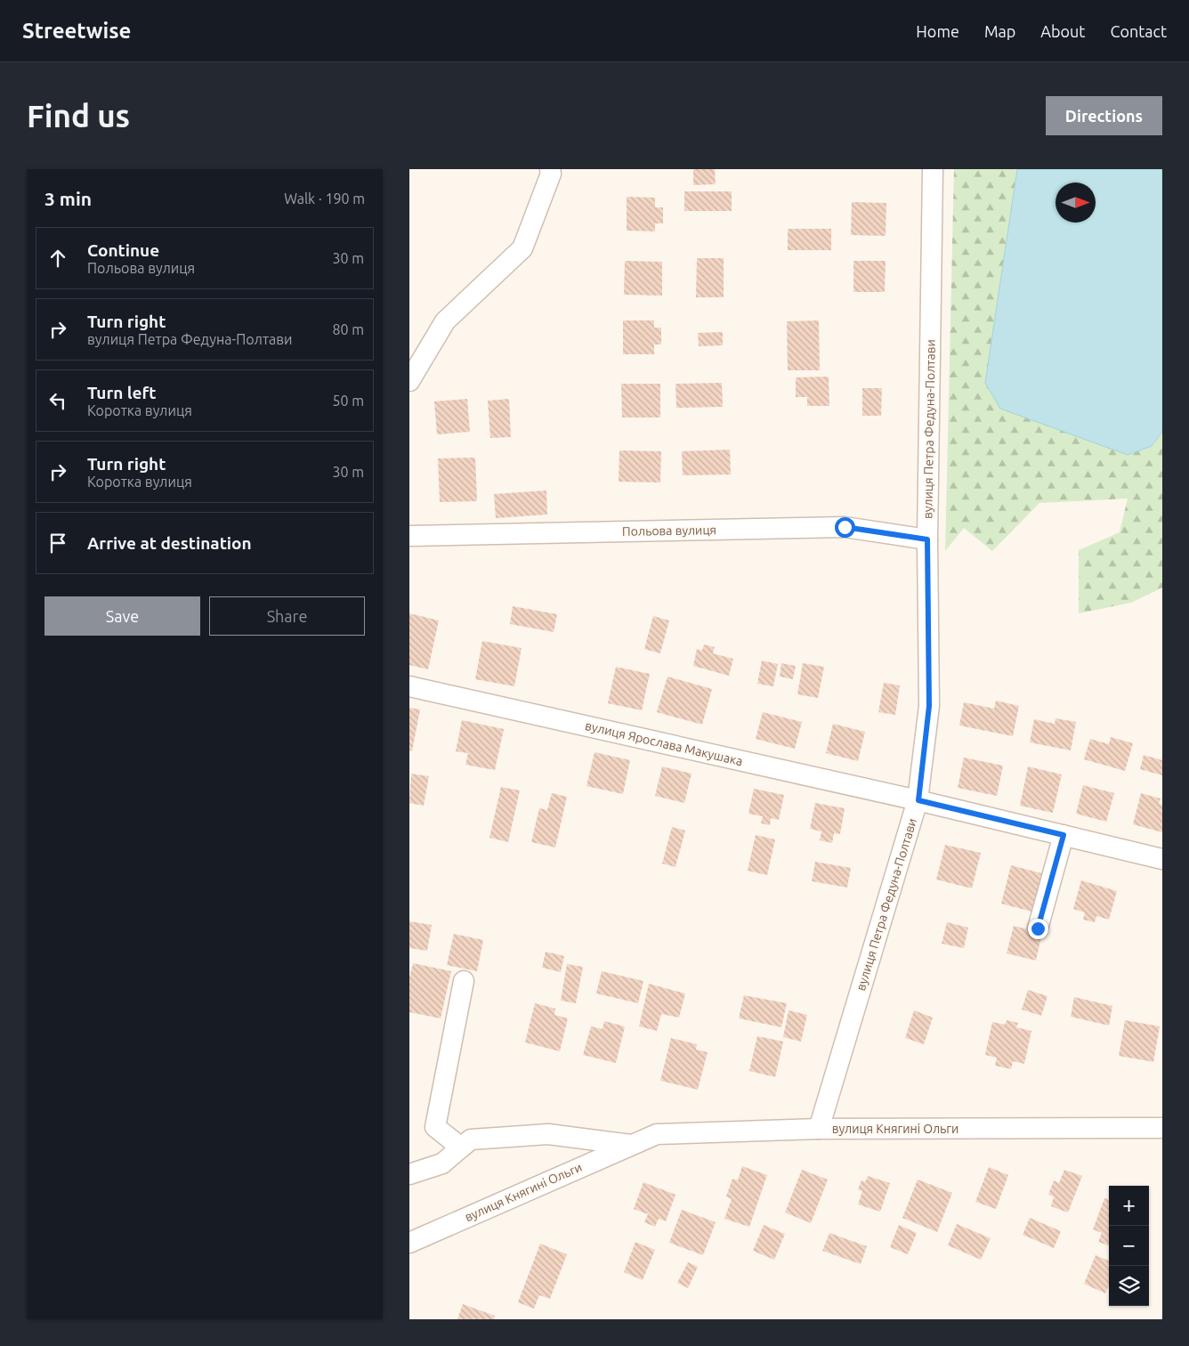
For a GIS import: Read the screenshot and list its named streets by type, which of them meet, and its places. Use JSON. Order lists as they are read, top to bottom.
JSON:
{
  "streets": {
    "street": [
      "вулиця Петра Федуна-Полтави",
      "Польова вулиця",
      "вулиця Ярослава Макушака",
      "вулиця Княгині Ольги"
    ]
  },
  "crossings": [
    ["вулиця Петра Федуна-Полтави", "Польова вулиця"],
    ["вулиця Петра Федуна-Полтави", "вулиця Ярослава Макушака"],
    ["вулиця Петра Федуна-Полтави", "вулиця Княгині Ольги"]
  ],
  "north": "right",
  "page": {
    "header": "Streetwise",
    "nav": [
      "Home",
      "Map",
      "About",
      "Contact"
    ],
    "buttons": [
      "Directions",
      ["Save", "Share"]
    ],
    "title": "Find us",
    "heading": ["3 min", "Walk · 190 m"],
    "list": [
      ["Continue", "Польова вулиця", "30 m"],
      ["Turn right", "вулиця Петра Федуна-Полтави", "80 m"],
      ["Turn left", "Коротка вулиця", "50 m"],
      ["Turn right", "Коротка вулиця", "30 m"],
      "Arrive at destination"
    ],
    "map_buttons": ["+", "−"]
  }
}
